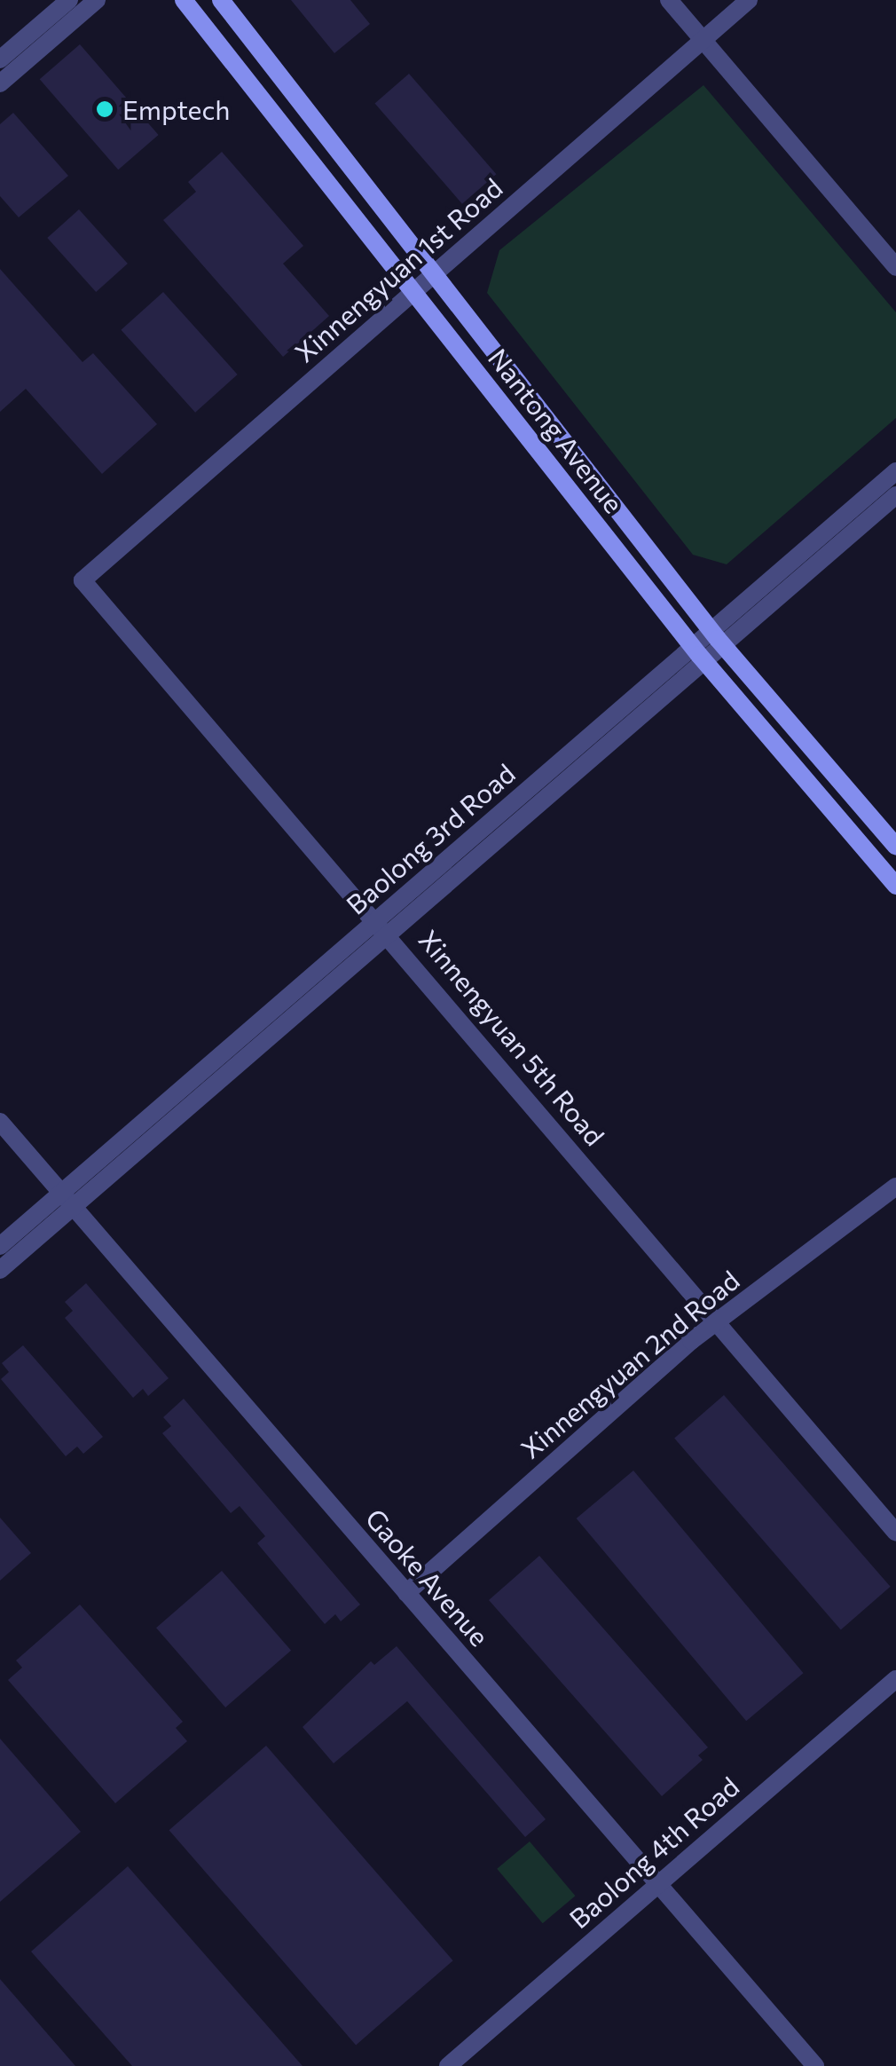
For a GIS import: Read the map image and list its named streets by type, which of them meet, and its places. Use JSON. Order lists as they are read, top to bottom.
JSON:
{
  "streets": {
    "main road": ["Nantong Avenue"],
    "street": [
      "Xinnengyuan 1st Road",
      "Baolong 3rd Road",
      "Xinnengyuan 5th Road",
      "Xinnengyuan 2nd Road",
      "Gaoke Avenue",
      "Baolong 4th Road"
    ]
  },
  "crossings": [
    ["Xinnengyuan 1st Road", "Nantong Avenue"],
    ["Xinnengyuan 1st Road", "Xinnengyuan 5th Road"],
    ["Nantong Avenue", "Baolong 3rd Road"],
    ["Baolong 3rd Road", "Xinnengyuan 5th Road"],
    ["Baolong 3rd Road", "Gaoke Avenue"],
    ["Xinnengyuan 5th Road", "Xinnengyuan 2nd Road"],
    ["Xinnengyuan 2nd Road", "Gaoke Avenue"],
    ["Gaoke Avenue", "Baolong 4th Road"]
  ],
  "places": ["Emptech"]
}
